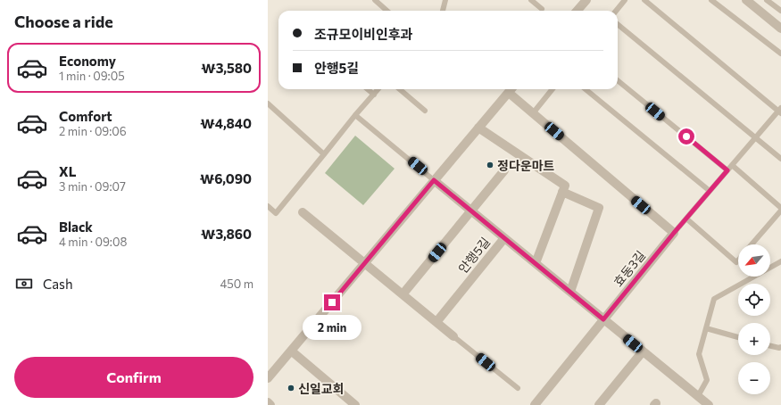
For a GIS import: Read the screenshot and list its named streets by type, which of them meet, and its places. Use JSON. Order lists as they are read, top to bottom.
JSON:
{
  "streets": {
    "street": ["안행5길", "효동3길"]
  },
  "places": ["정다운마트", "신일교회"],
  "north": "bottom left",
  "page": {
    "heading": "Choose a ride",
    "banner": ["조규모이비인후과", "안행5길"],
    "list": [
      {
        "name": "Economy",
        "note": "1 min · 09:05",
        "value": "₩3,580"
      },
      {
        "name": "Comfort",
        "note": "2 min · 09:06",
        "value": "₩4,840"
      },
      {
        "name": "XL",
        "note": "3 min · 09:07",
        "value": "₩6,090"
      },
      {
        "name": "Black",
        "note": "4 min · 09:08",
        "value": "₩3,860"
      }
    ],
    "map_buttons": ["+", "−"],
    "pay": ["Cash", "450 m"],
    "bubble": "2 min",
    "buttons": "Confirm"
  }
}
